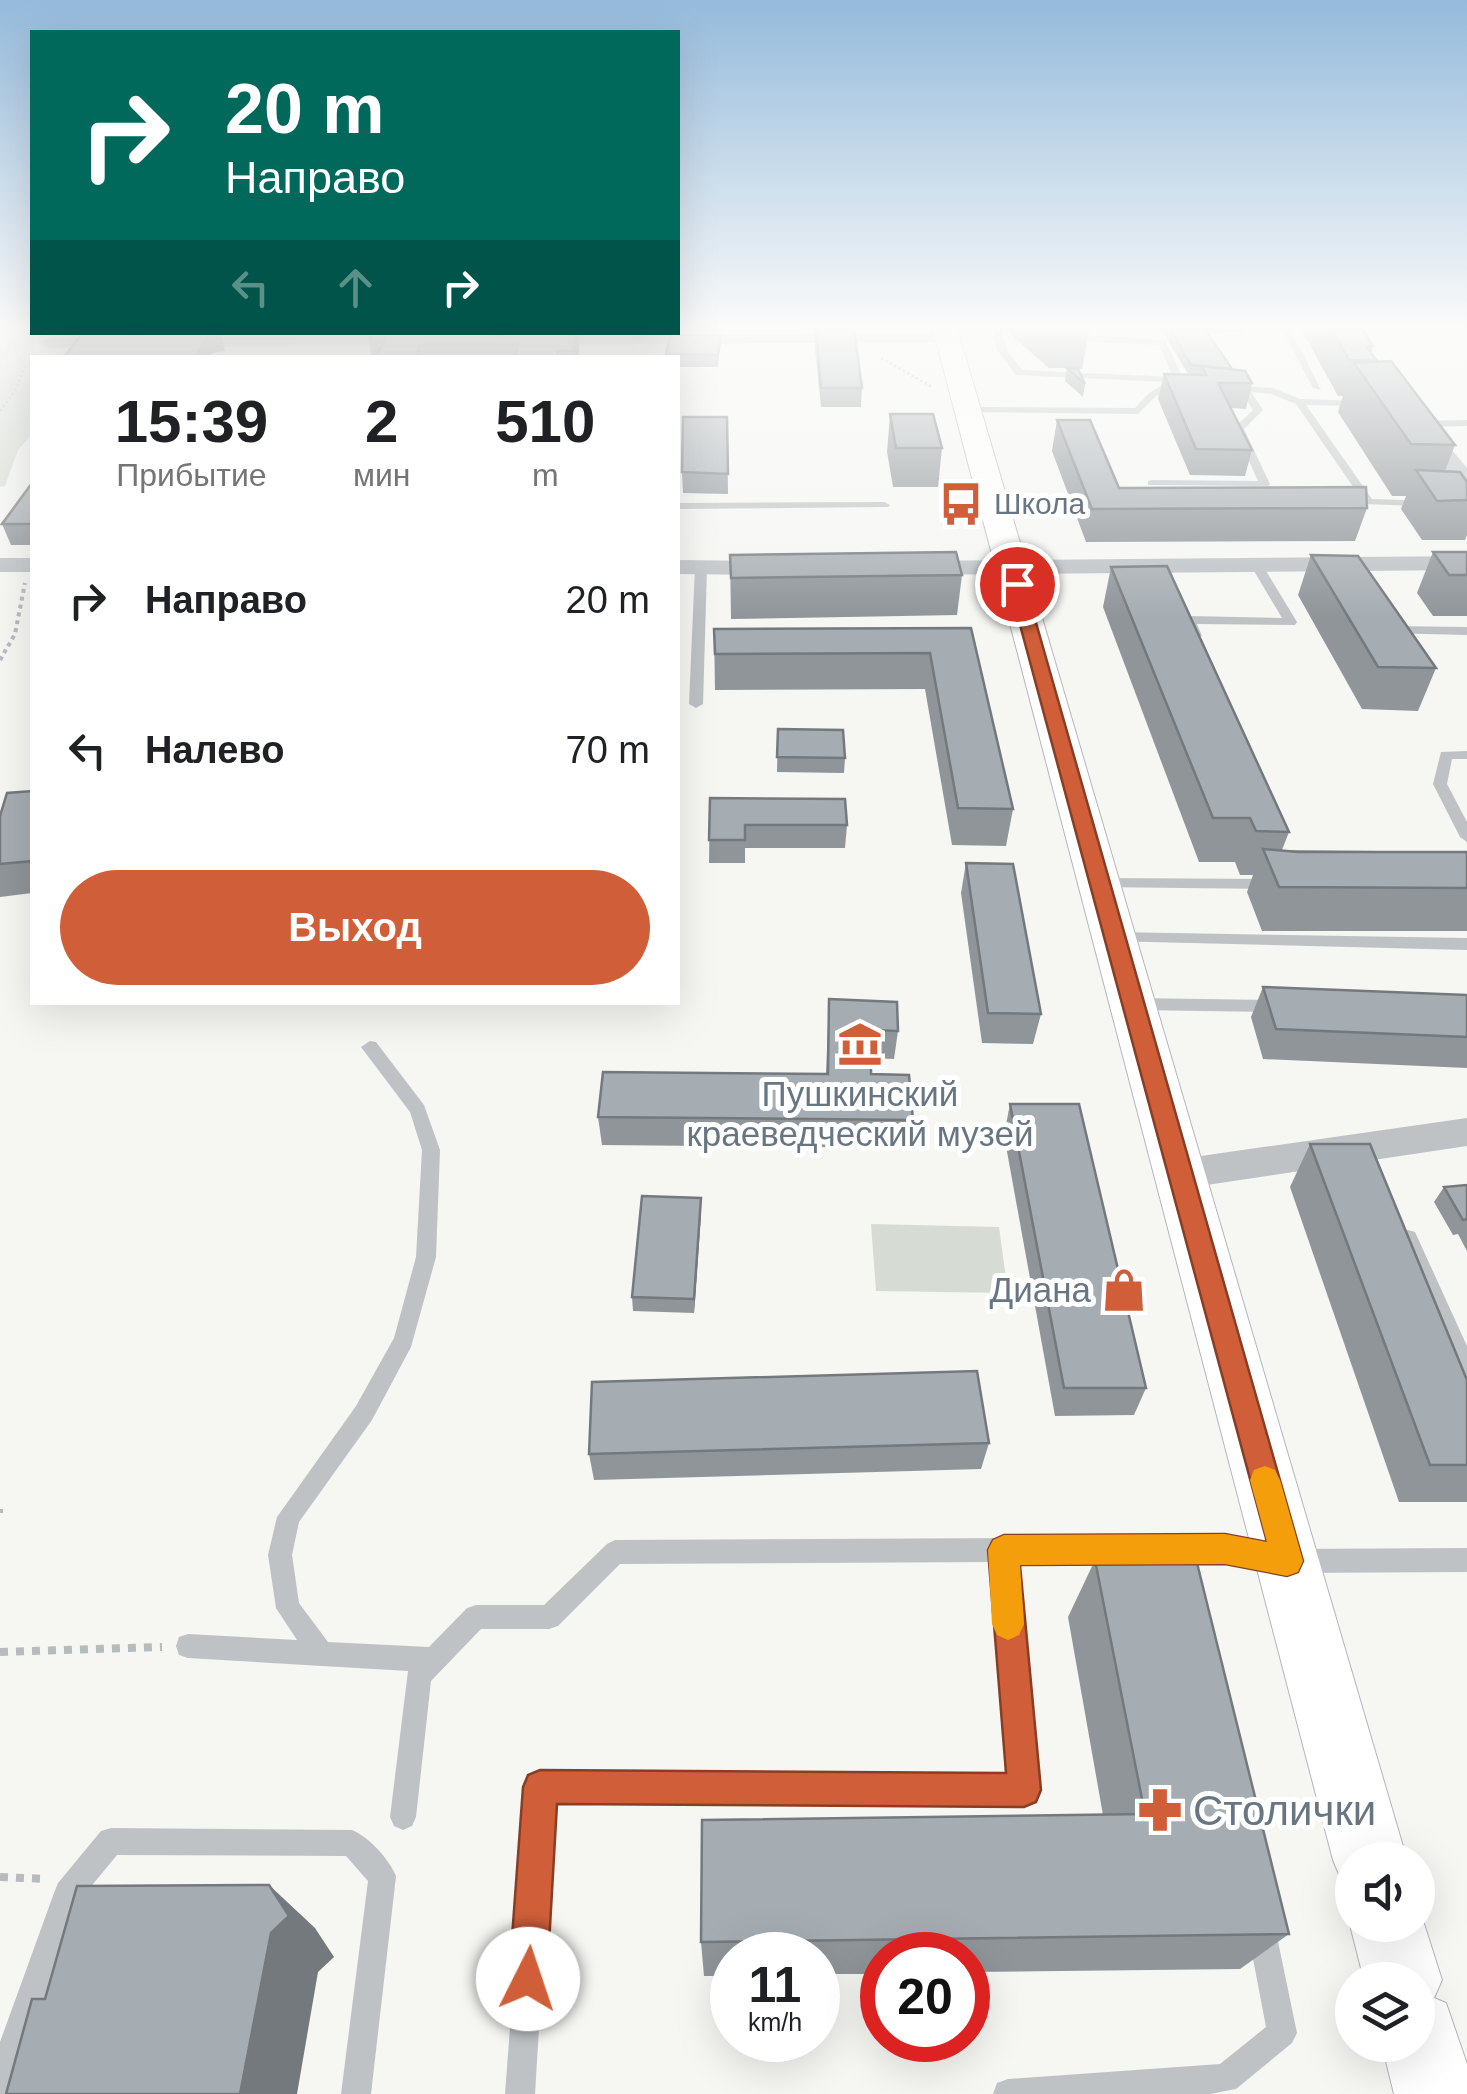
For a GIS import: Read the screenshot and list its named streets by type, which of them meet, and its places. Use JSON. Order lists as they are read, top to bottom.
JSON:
{
  "places": {
    "bus stop": ["Школа"],
    "museum": ["Пушкинский краеведческий музей"],
    "shop": ["Диана"],
    "pharmacy": ["Столички"]
  },
  "page": {
    "turn": ["20 m", "Направо"],
    "eta": [
      "15:39",
      "Прибытие",
      "2",
      "мин",
      "510",
      "m"
    ],
    "list": [
      {
        "name": "Направо",
        "value": "20 m"
      },
      {
        "name": "Налево",
        "value": "70 m"
      }
    ],
    "buttons": "Выход",
    "speed": "11 km/h",
    "limit": "20"
  }
}
